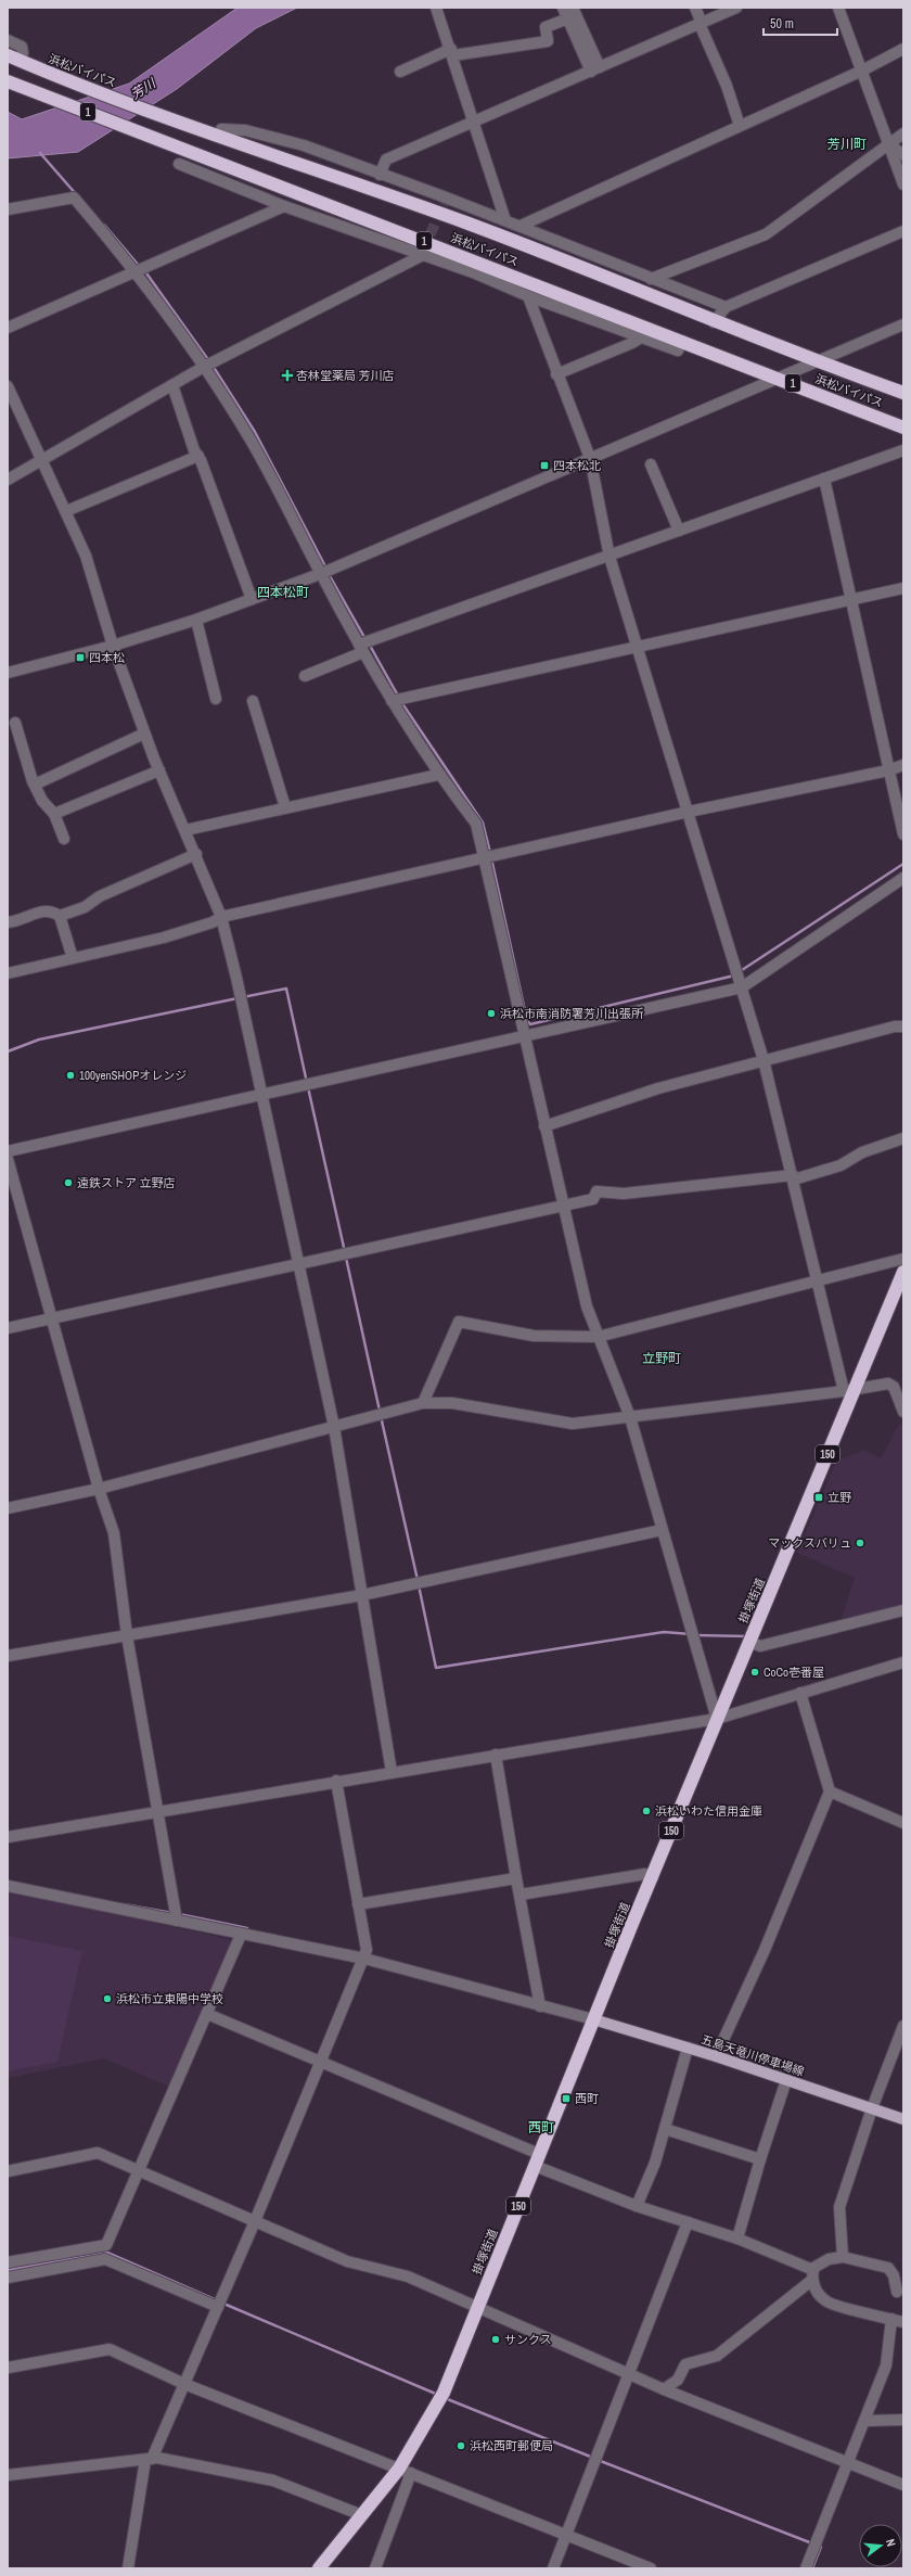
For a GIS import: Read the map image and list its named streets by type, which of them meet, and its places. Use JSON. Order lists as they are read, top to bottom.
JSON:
{
  "streets": {
    "highway": [
      "浜松バイパス",
      "1",
      "150",
      "掛塚街道"
    ],
    "main road": ["五島天竜川停車場線"]
  },
  "crossings": [
    ["掛塚街道", "五島天竜川停車場線"]
  ],
  "districts": [
    "芳川町",
    "四本松町",
    "立野町",
    "西町"
  ],
  "water": ["芳川"],
  "places": {
    "health": ["杏林堂薬局 芳川店"],
    "transit": [
      "四本松北",
      "四本松",
      "立野",
      "西町"
    ],
    "other": [
      "浜松市南消防署芳川出張所",
      "100yenSHOPオレンジ",
      "遠鉄ストア 立野店",
      "マックスバリュ",
      "CoCo壱番屋",
      "浜松いわた信用金庫",
      "浜松市立東陽中学校",
      "サンクス",
      "浜松西町郵便局"
    ]
  },
  "scale_bar": "50 m",
  "north": "right"
}
